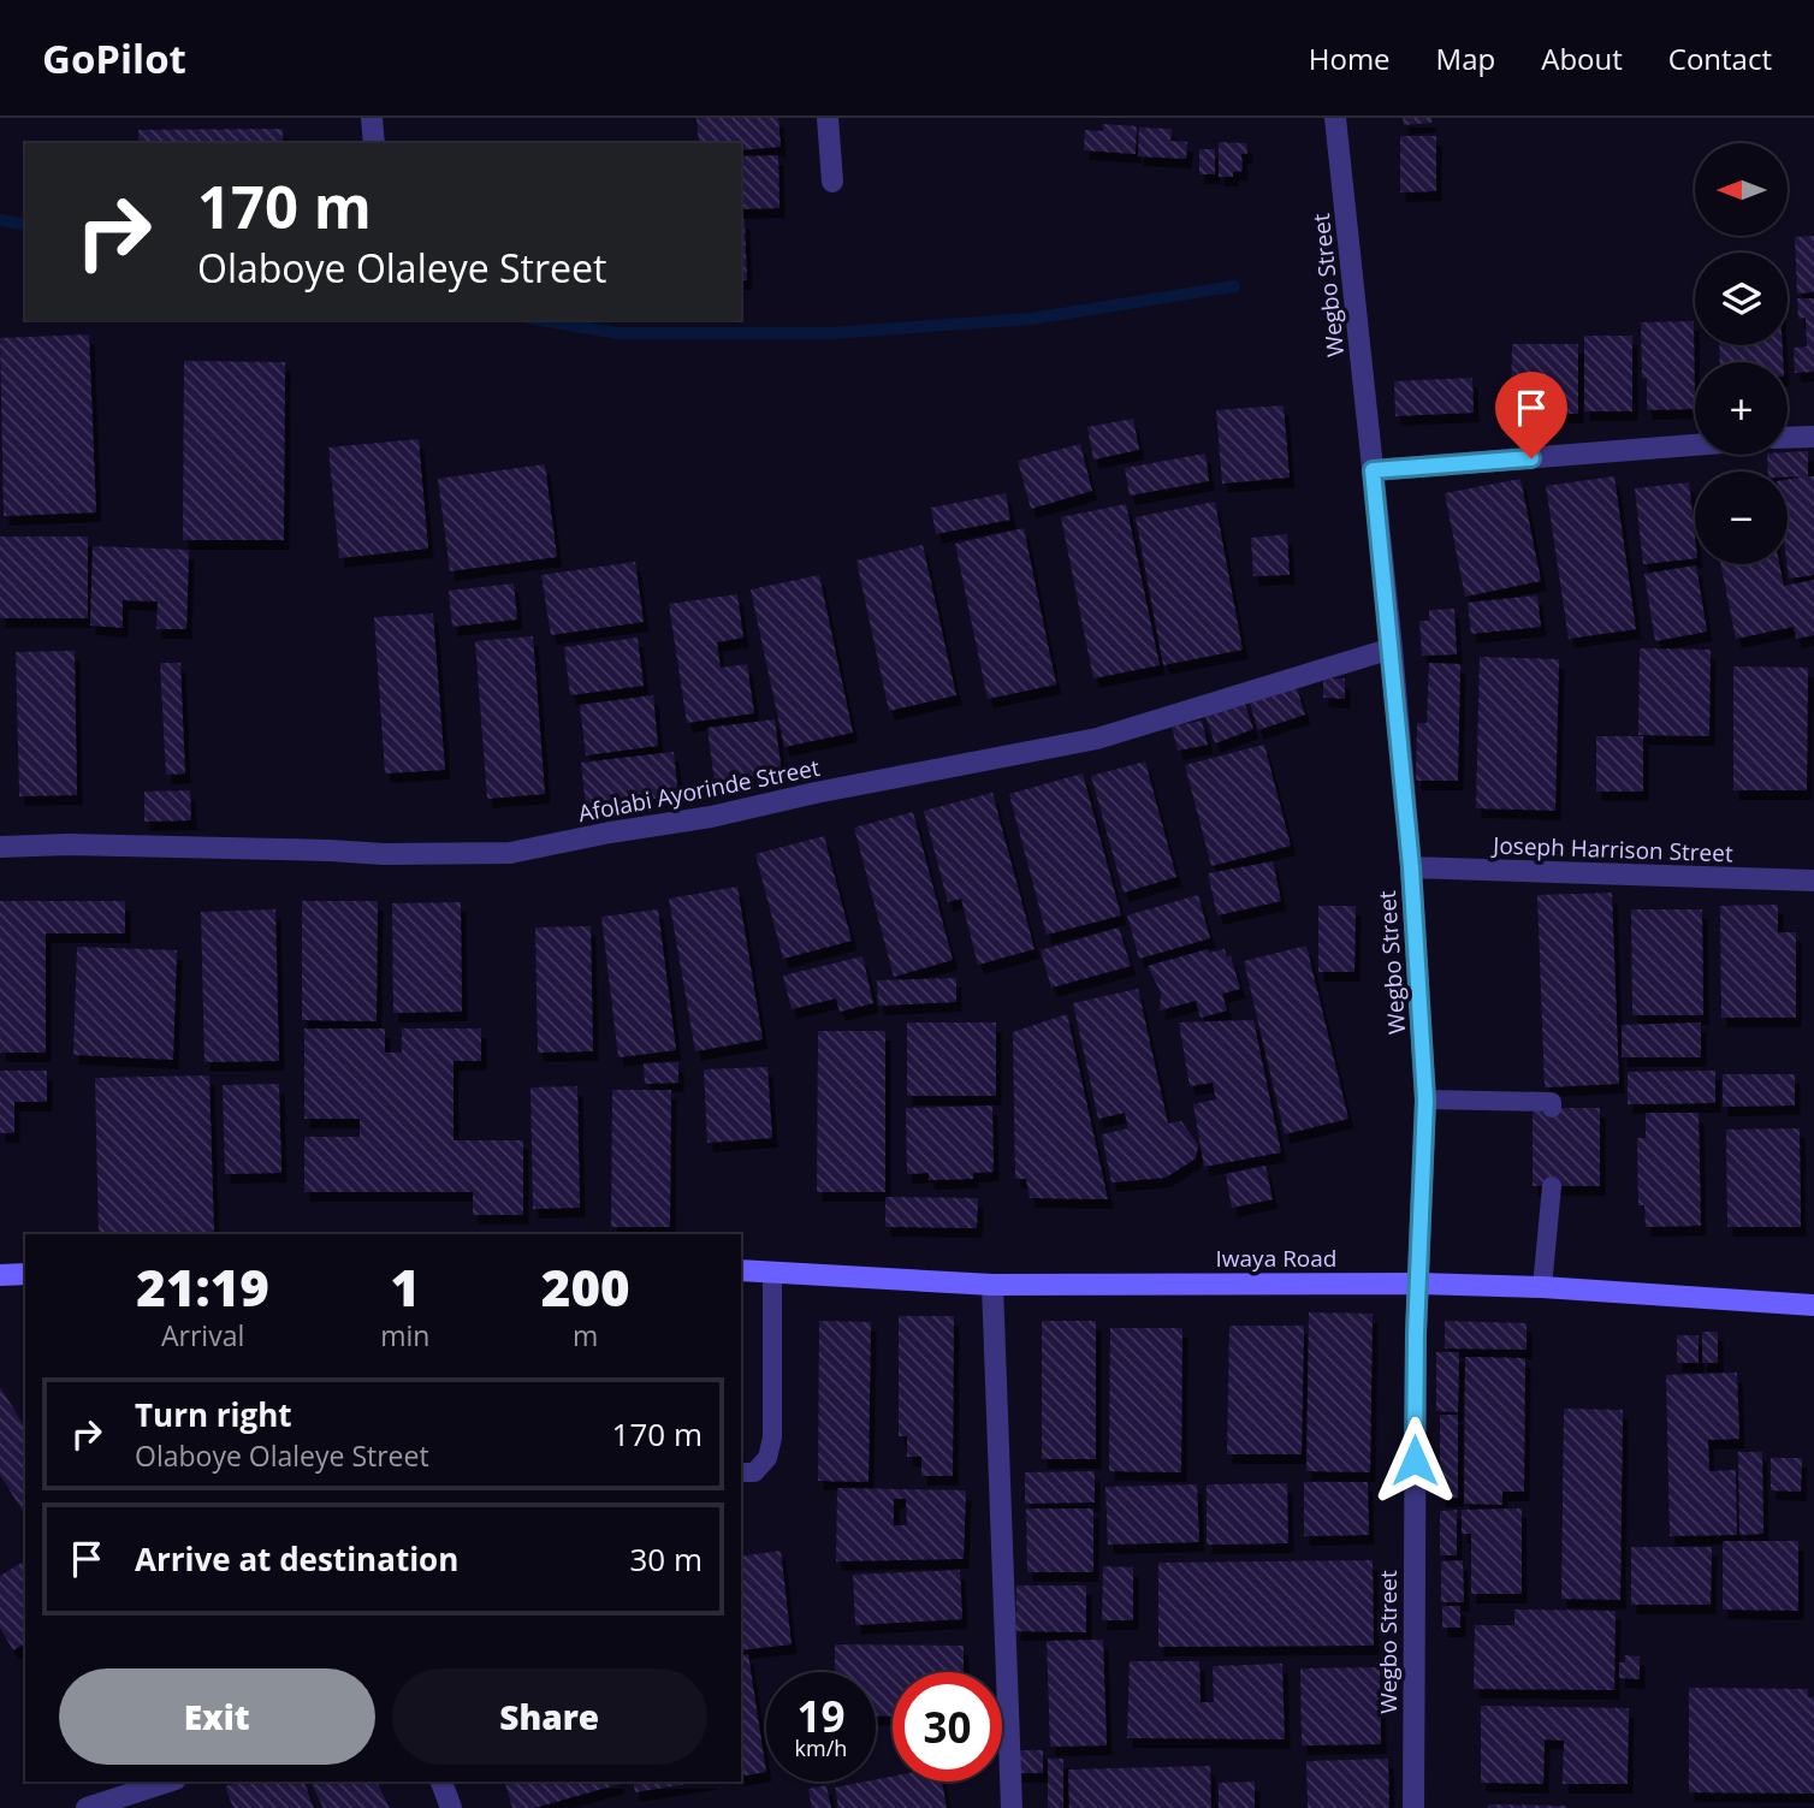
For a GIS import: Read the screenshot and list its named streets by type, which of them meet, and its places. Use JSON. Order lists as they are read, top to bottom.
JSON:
{
  "streets": {
    "street": [
      "Wegbo Street",
      "Afolabi Ayorinde Street",
      "Joseph Harrison Street",
      "Iwaya Road"
    ]
  },
  "crossings": [
    ["Wegbo Street", "Afolabi Ayorinde Street"],
    ["Wegbo Street", "Joseph Harrison Street"],
    ["Wegbo Street", "Iwaya Road"]
  ],
  "north": "left",
  "page": {
    "header": "GoPilot",
    "nav": [
      "Home",
      "Map",
      "About",
      "Contact"
    ],
    "map_buttons": ["+", "−"],
    "turn": ["170 m", "Olaboye Olaleye Street"],
    "eta": [
      "21:19",
      "Arrival",
      "1",
      "min",
      "200",
      "m"
    ],
    "list": [
      {
        "name": "Turn right",
        "note": "Olaboye Olaleye Street",
        "value": "170 m"
      },
      {
        "name": "Arrive at destination",
        "value": "30 m"
      }
    ],
    "buttons": ["Exit", "Share"],
    "speed": "19 km/h",
    "limit": "30"
  }
}
